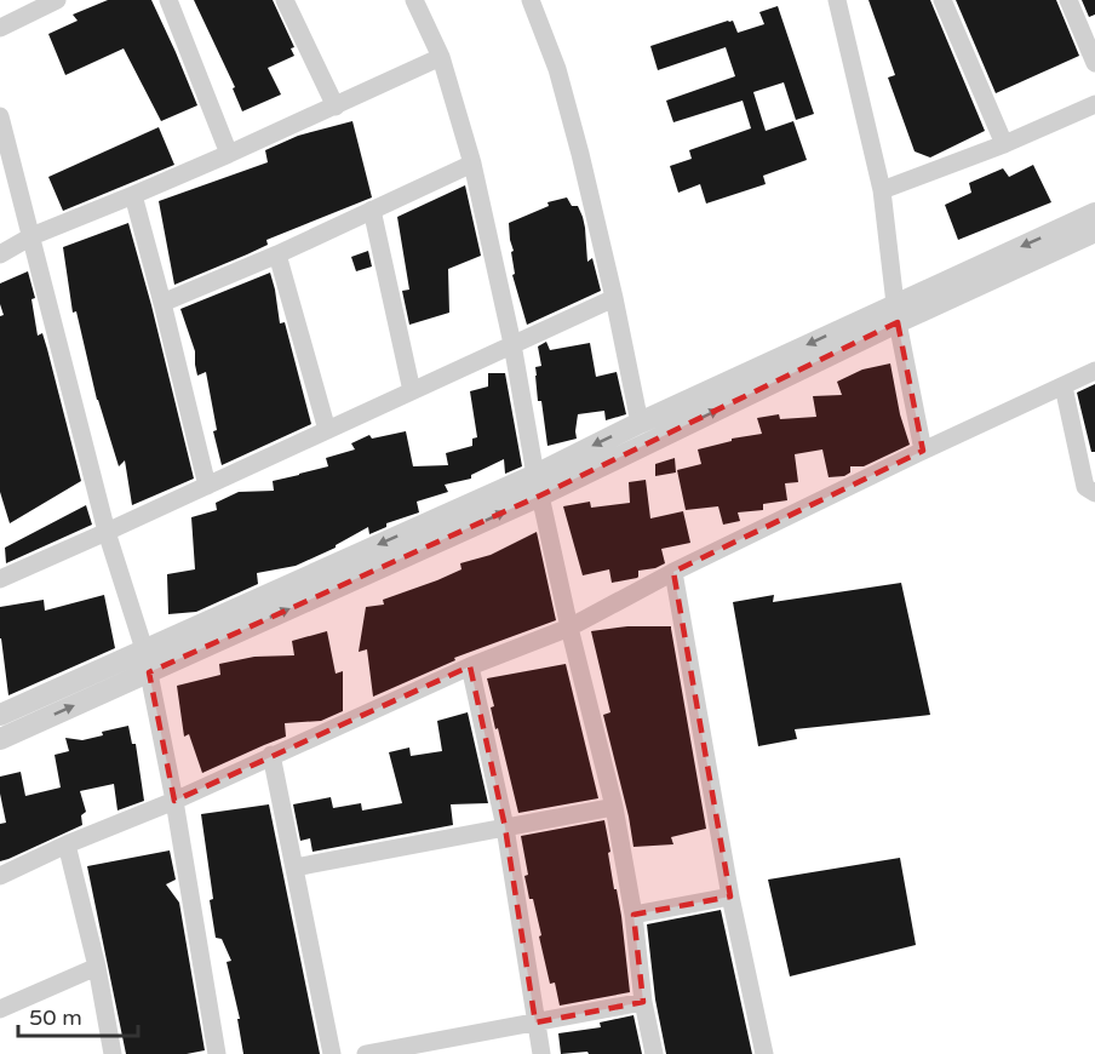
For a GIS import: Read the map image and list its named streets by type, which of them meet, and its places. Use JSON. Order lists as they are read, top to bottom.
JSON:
{
  "scale_bar": "50 m"
}
